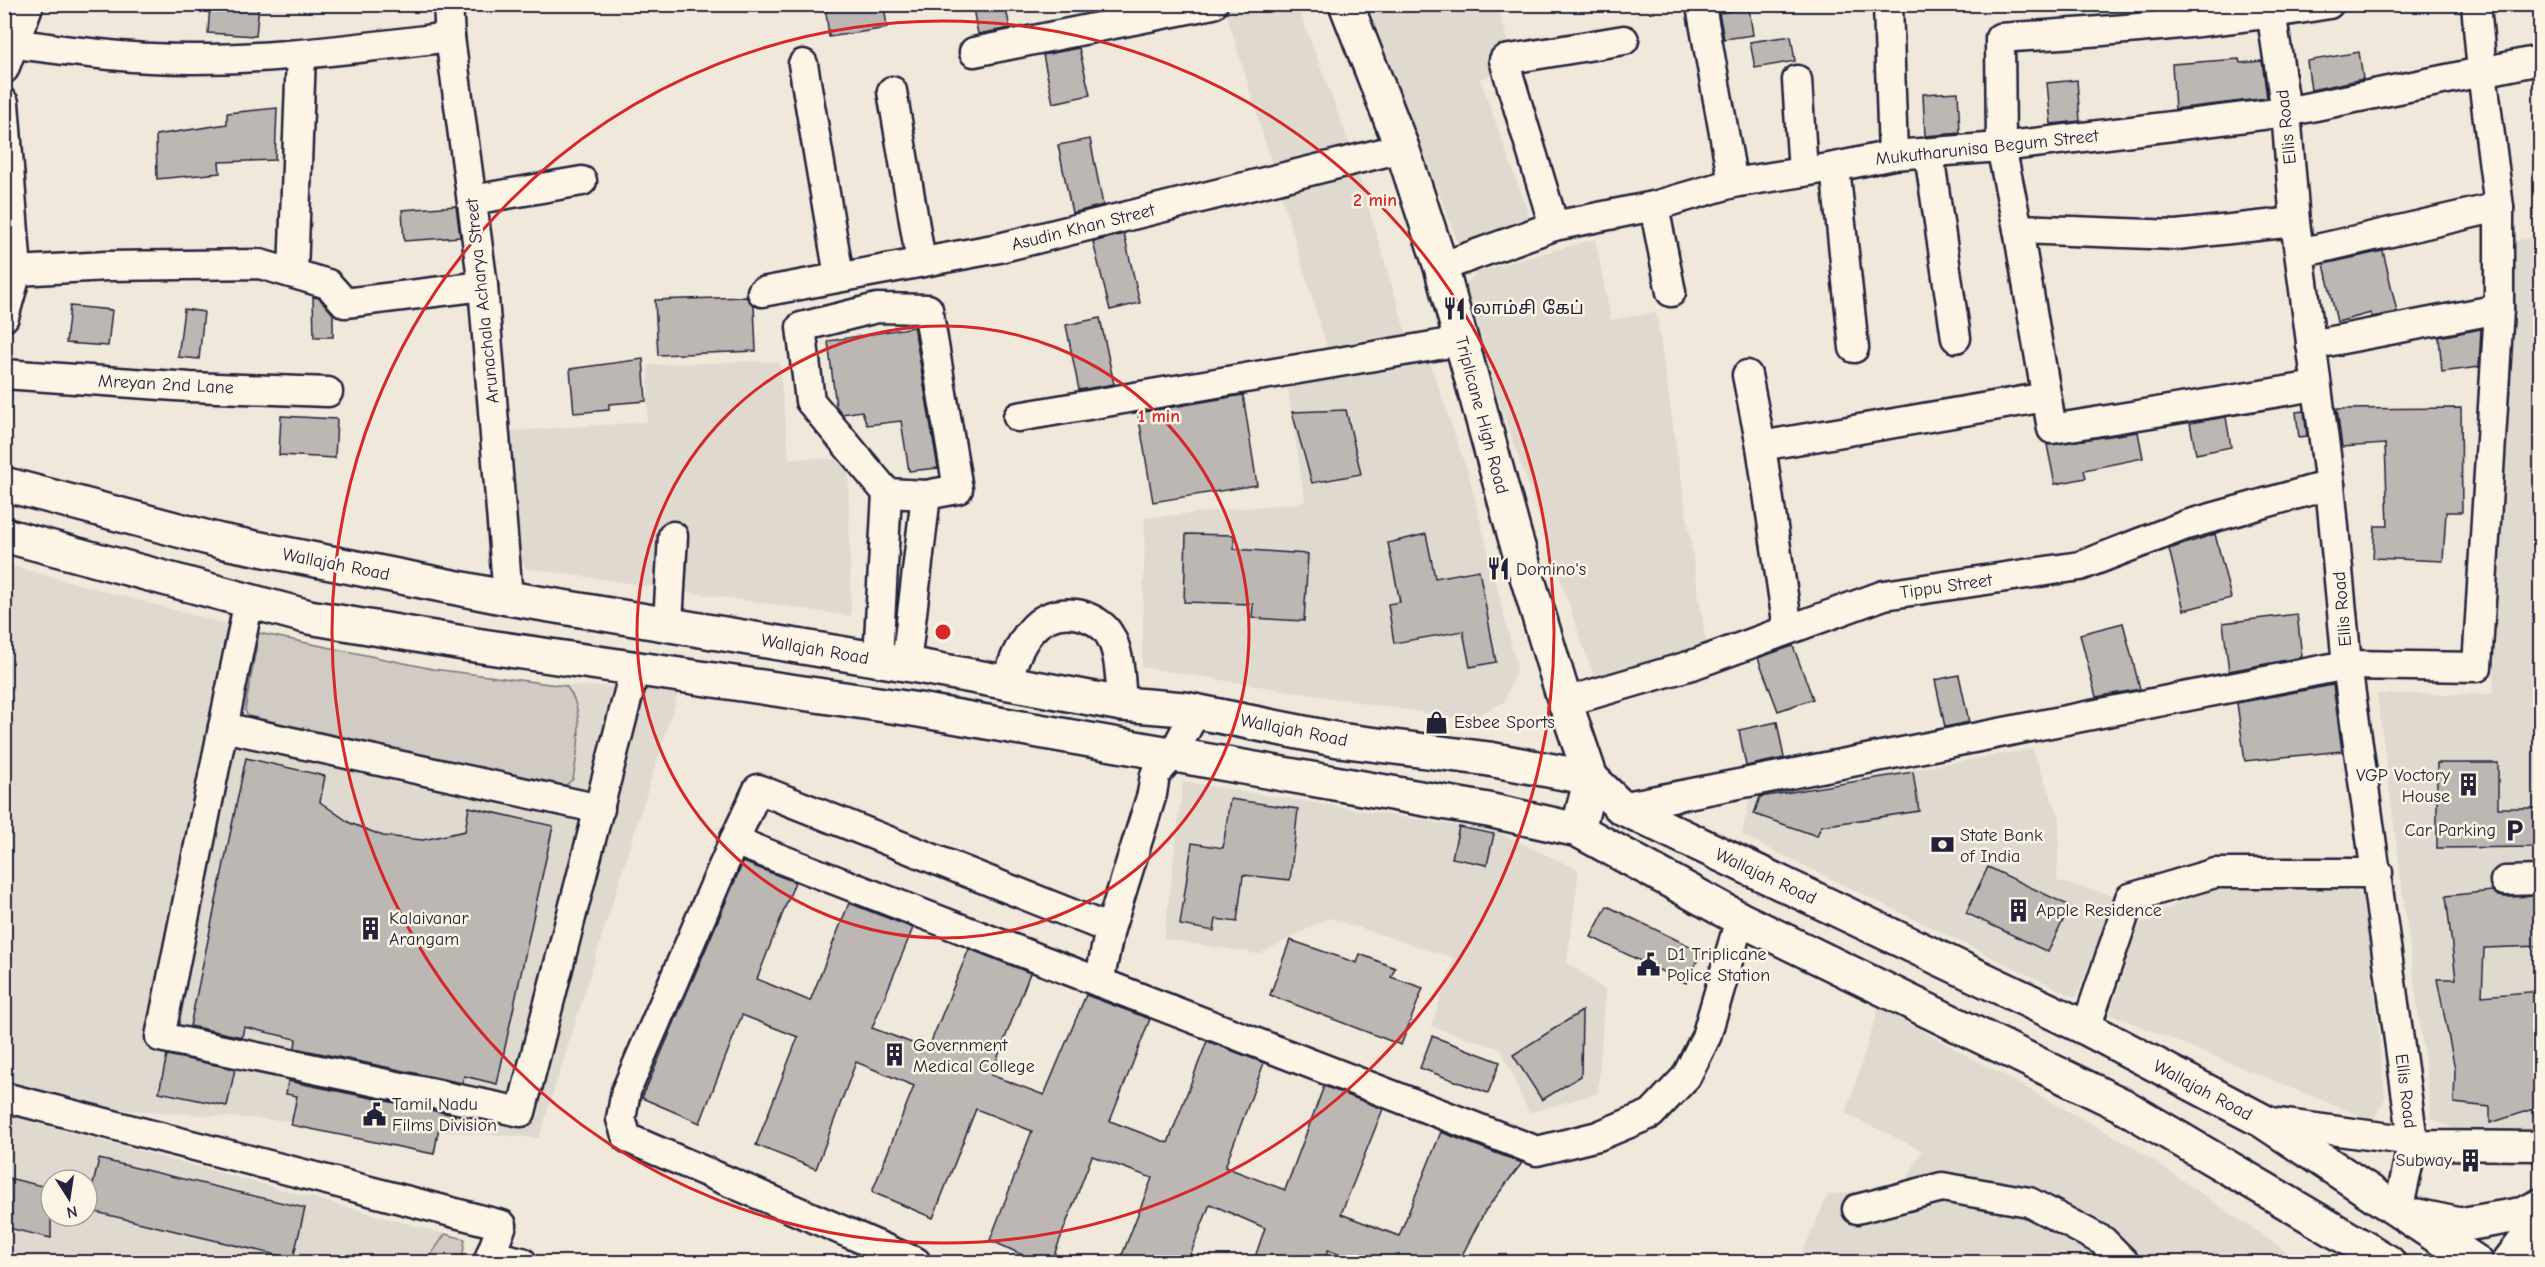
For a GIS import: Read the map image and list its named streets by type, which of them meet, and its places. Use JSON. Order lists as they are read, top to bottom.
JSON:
{
  "streets": {
    "main road": ["Triplicane High Road", "Wallajah Road"],
    "street": [
      "Ellis Road",
      "Mukutharunisa Begum Street",
      "Asudin Khan Street",
      "Arunachala Acharya Street",
      "Mreyan 2nd Lane",
      "Tippu Street"
    ]
  },
  "crossings": [
    ["Ellis Road", "Mukutharunisa Begum Street"],
    ["Ellis Road", "Wallajah Road"],
    ["Ellis Road", "Tippu Street"],
    ["Mukutharunisa Begum Street", "Triplicane High Road"],
    ["Asudin Khan Street", "Triplicane High Road"],
    ["Arunachala Acharya Street", "Wallajah Road"],
    ["Triplicane High Road", "Wallajah Road"],
    ["Triplicane High Road", "Tippu Street"]
  ],
  "places": {
    "restaurant": ["லாம்சி கேப்", "Domino's"],
    "shop": ["Esbee Sports"],
    "building": [
      "VGP Voctory House",
      "Apple Residence",
      "Kalaivanar Arangam",
      "Government Medical College",
      "Subway"
    ],
    "parking": ["Car Parking"],
    "bank": ["State Bank of India"],
    "public building": ["D1 Triplicane Police Station", "Tamil Nadu Films Division"]
  },
  "north": "bottom",
  "rings": ["2 min", "1 min"]
}
